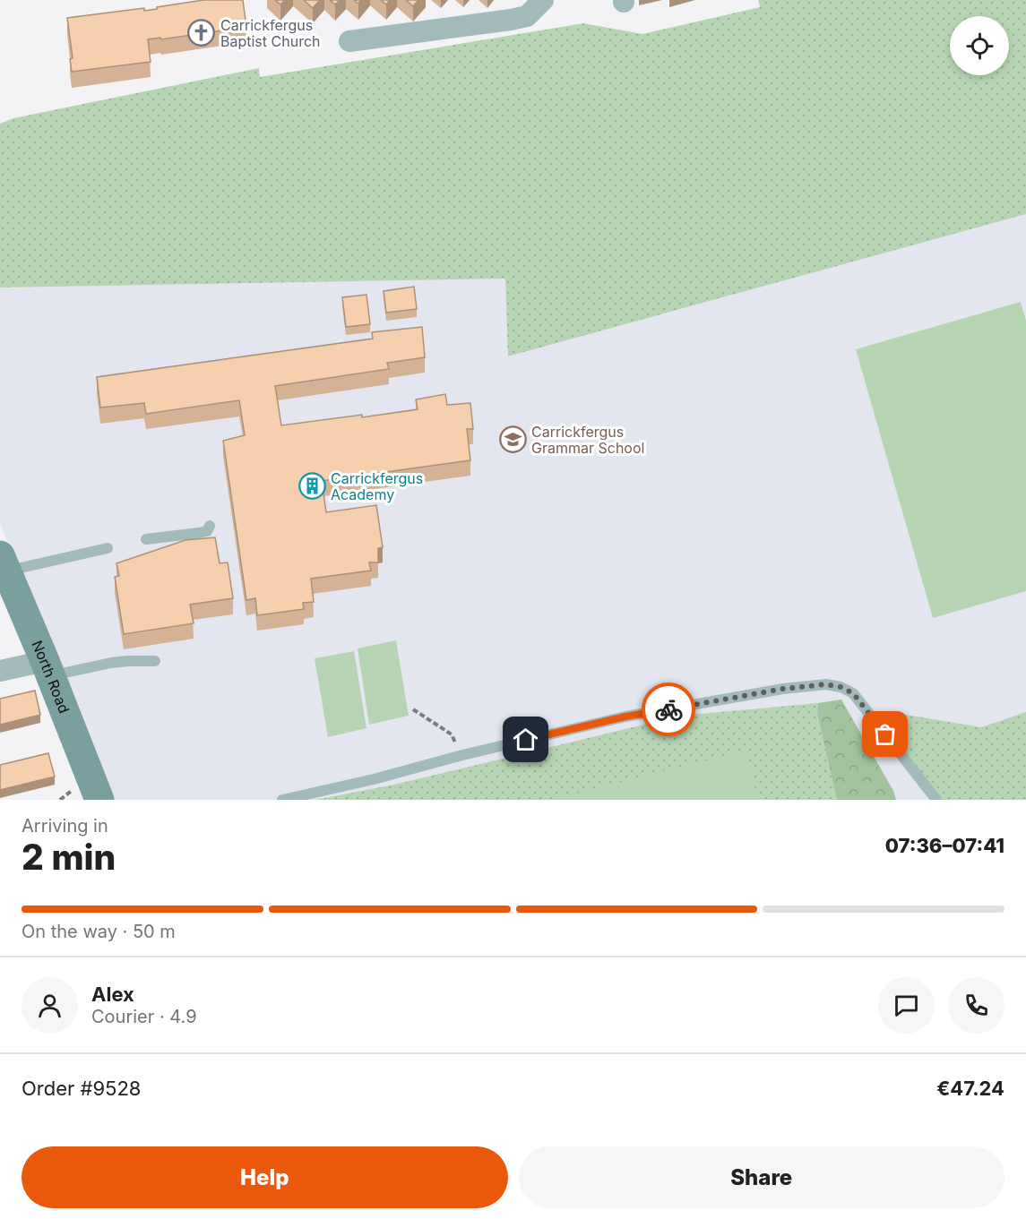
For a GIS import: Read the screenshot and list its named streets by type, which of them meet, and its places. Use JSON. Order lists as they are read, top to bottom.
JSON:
{
  "streets": {
    "street": ["North Road"]
  },
  "places": {
    "church": ["Carrickfergus Baptist Church"],
    "school or university": ["Carrickfergus Grammar School"],
    "building": ["Carrickfergus Academy"]
  },
  "page": {
    "heading": ["2 min", "Arriving in", "07:36–07:41"],
    "panel": [
      "Alex",
      "Courier · 4.9",
      "Order #9528",
      "€47.24"
    ],
    "bar": "On the way · 50 m",
    "buttons": ["Help", "Share"]
  }
}
